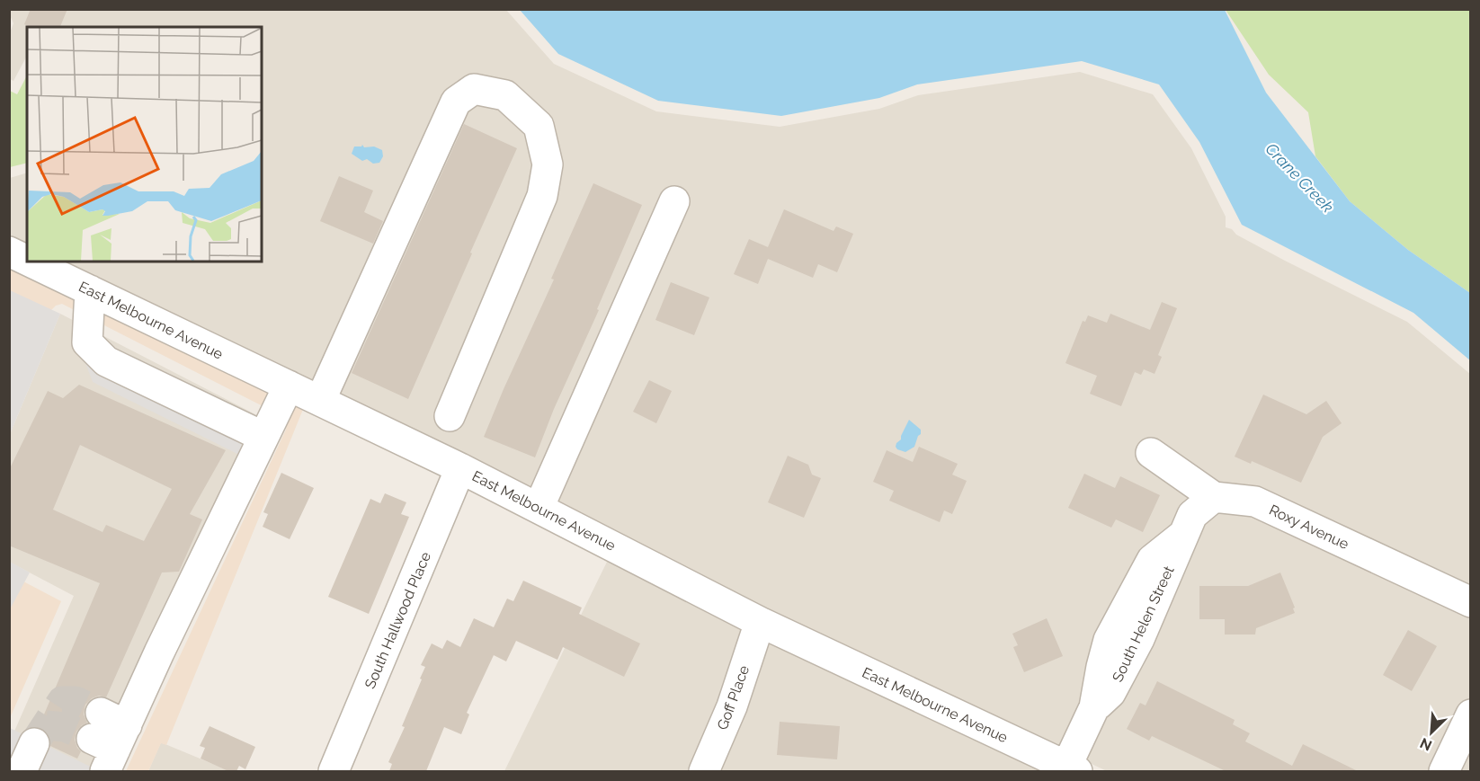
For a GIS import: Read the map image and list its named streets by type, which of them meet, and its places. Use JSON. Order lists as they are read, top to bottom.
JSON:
{
  "streets": {
    "street": [
      "East Melbourne Avenue",
      "Roxy Avenue",
      "South Hallwood Place",
      "South Helen Street",
      "Goff Place"
    ]
  },
  "crossings": [
    ["East Melbourne Avenue", "South Hallwood Place"],
    ["East Melbourne Avenue", "South Helen Street"],
    ["East Melbourne Avenue", "Goff Place"],
    ["Roxy Avenue", "South Helen Street"]
  ],
  "water": ["Crane Creek"],
  "north": "bottom left"
}
